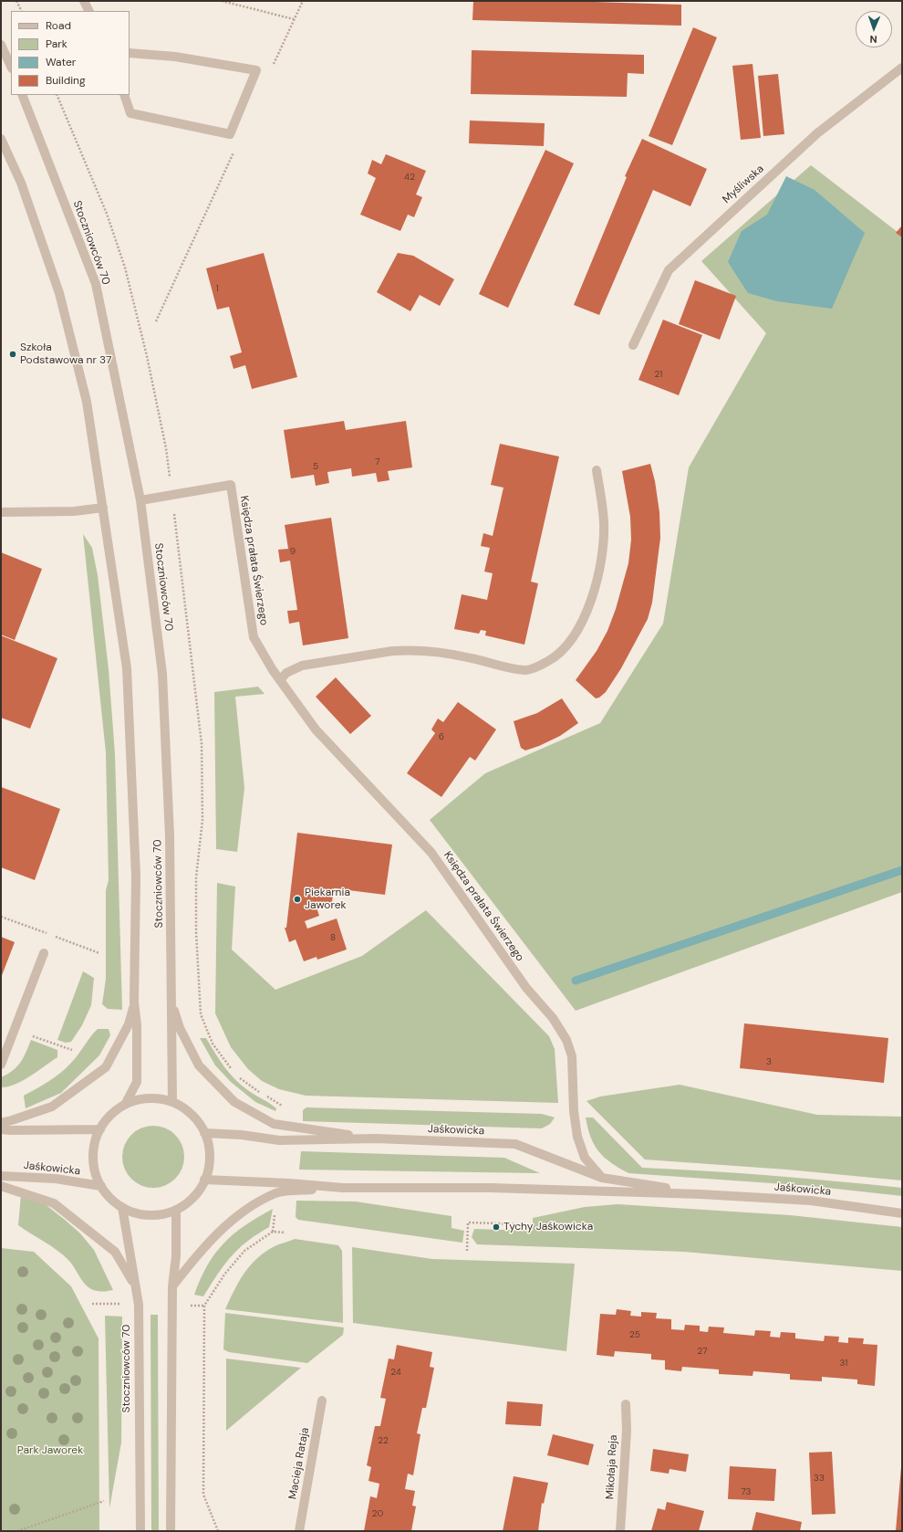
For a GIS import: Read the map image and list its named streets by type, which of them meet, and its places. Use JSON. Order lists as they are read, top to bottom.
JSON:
{
  "streets": {
    "street": [
      "Myśliwska",
      "Stoczniowców 70",
      "Księdza prałata Świerzego",
      "Jaśkowicka",
      "Macieja Rataja",
      "Mikołaja Reja"
    ]
  },
  "crossings": [
    ["Stoczniowców 70", "Księdza prałata Świerzego"],
    ["Stoczniowców 70", "Jaśkowicka"],
    ["Księdza prałata Świerzego", "Jaśkowicka"]
  ],
  "parks": ["Park Jaworek"],
  "places": ["Szkoła Podstawowa nr 37", "Piekarnia Jaworek", "Tychy Jaśkowicka"],
  "house_numbers": [
    "42",
    "1",
    "21",
    "7",
    "5",
    "9",
    "6",
    "8",
    "3",
    "25",
    "27",
    "31",
    "24",
    "22",
    "33",
    "73",
    "20"
  ],
  "legend": [
    "Road",
    "Park",
    "Water",
    "Building"
  ],
  "north": "bottom"
}
